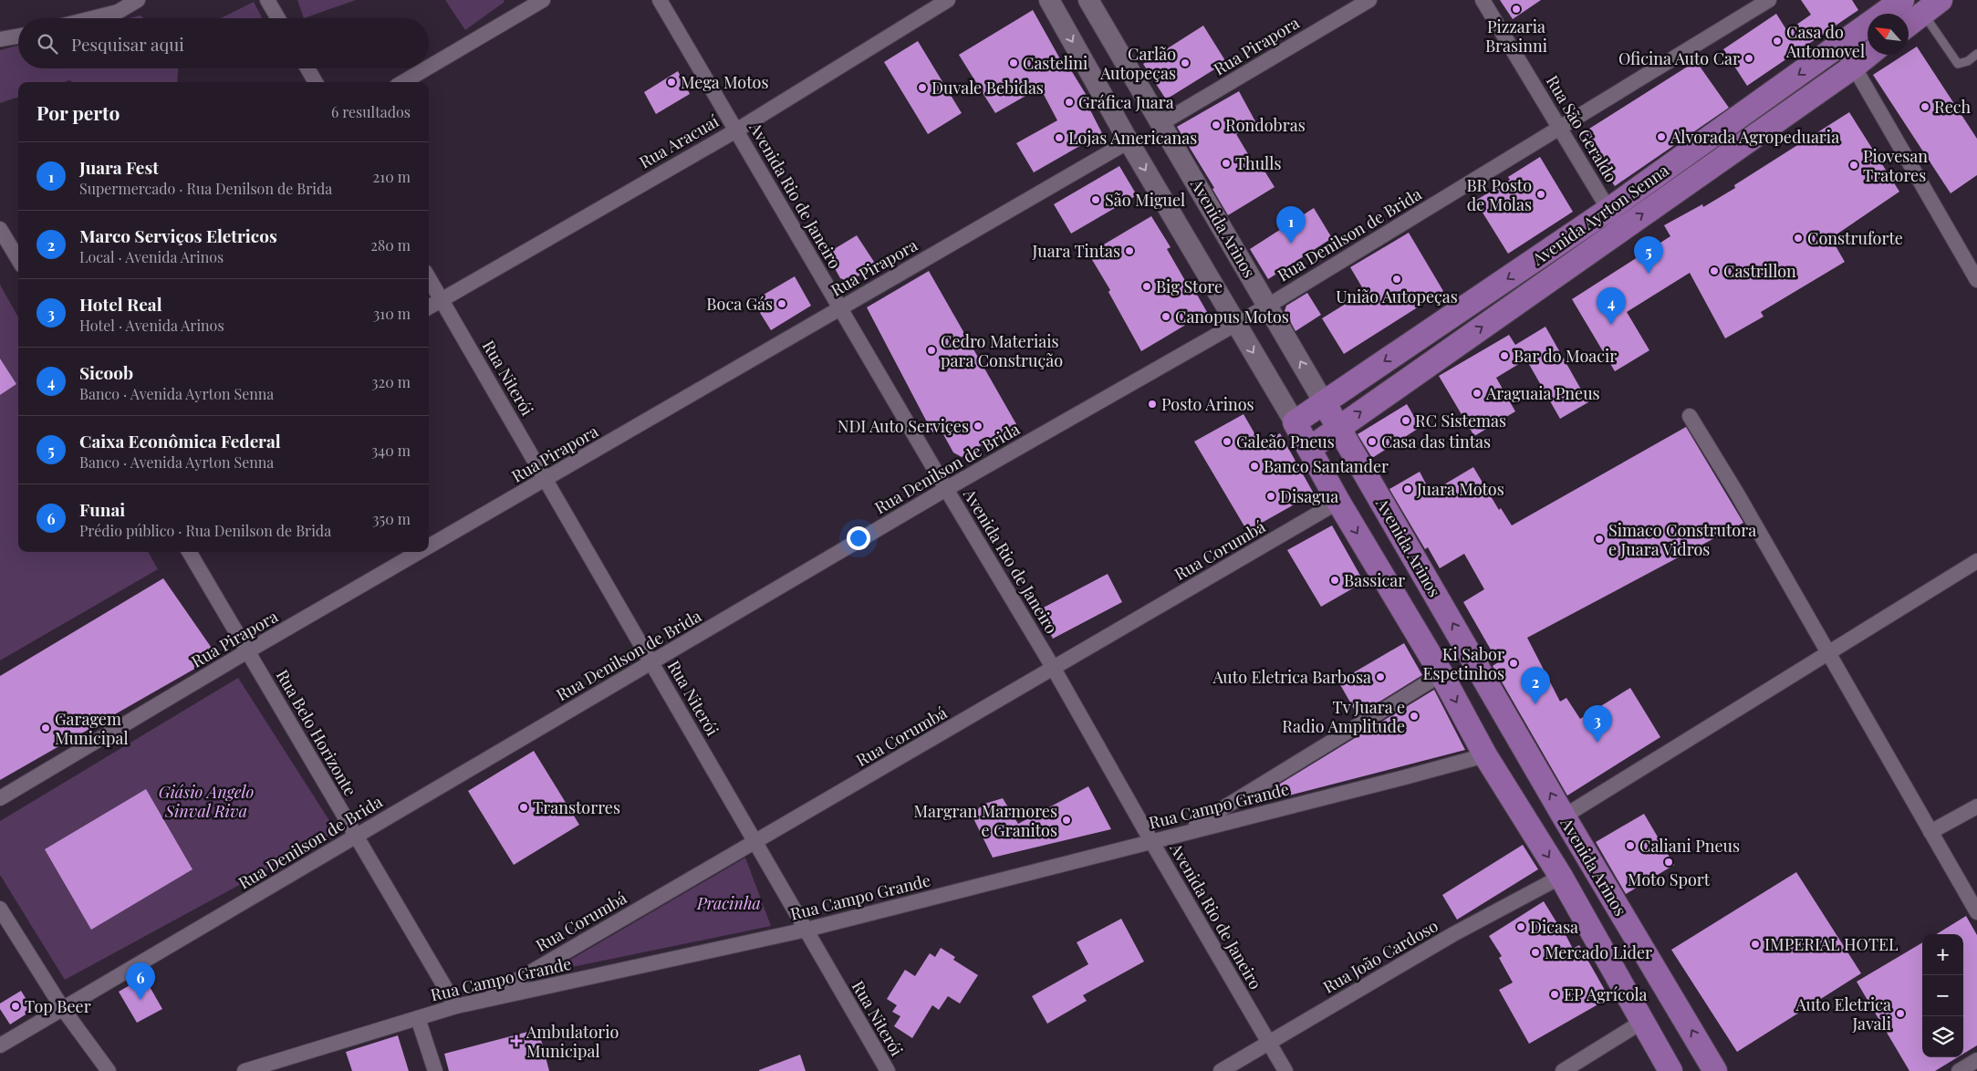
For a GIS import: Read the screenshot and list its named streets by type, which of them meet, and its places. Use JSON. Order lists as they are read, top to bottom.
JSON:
{
  "streets": {
    "main road": ["Avenida Ayrton Senna", "Avenida Arinos"],
    "street": [
      "Rua Pirapora",
      "Rua São Geraldo",
      "Rua Aracuaí",
      "Avenida Rio de Janeiro",
      "Rua Denilson de Brida",
      "Rua Niterói",
      "Rua Corumbá",
      "Rua Belo Horizonte",
      "Rua Campo Grande",
      "Rua João Cardoso"
    ]
  },
  "crossings": [
    ["Rua Pirapora", "Avenida Rio de Janeiro"],
    ["Rua Pirapora", "Avenida Arinos"],
    ["Rua Pirapora", "Rua Niterói"],
    ["Rua Pirapora", "Rua Belo Horizonte"],
    ["Rua São Geraldo", "Avenida Ayrton Senna"],
    ["Rua São Geraldo", "Rua Denilson de Brida"],
    ["Rua Aracuaí", "Avenida Rio de Janeiro"],
    ["Rua Aracuaí", "Rua Niterói"],
    ["Avenida Rio de Janeiro", "Rua Denilson de Brida"],
    ["Avenida Rio de Janeiro", "Rua Corumbá"],
    ["Avenida Rio de Janeiro", "Rua Campo Grande"],
    ["Avenida Rio de Janeiro", "Rua João Cardoso"],
    ["Avenida Ayrton Senna", "Avenida Arinos"],
    ["Avenida Arinos", "Rua Denilson de Brida"],
    ["Avenida Arinos", "Rua Corumbá"],
    ["Avenida Arinos", "Rua Campo Grande"],
    ["Avenida Arinos", "Rua João Cardoso"],
    ["Rua Denilson de Brida", "Rua Niterói"],
    ["Rua Denilson de Brida", "Rua Belo Horizonte"],
    ["Rua Niterói", "Rua Corumbá"],
    ["Rua Niterói", "Rua Campo Grande"],
    ["Rua Corumbá", "Rua Campo Grande"],
    ["Rua Belo Horizonte", "Rua Campo Grande"]
  ],
  "parks": ["Giásio Angelo Sinval Riva", "Pracinha"],
  "places": {
    "other": [
      "Pizzaria Brasinni",
      "Casa do Automovel",
      "Oficina Auto Car",
      "Castelini",
      "Carlão Autopeças",
      "Mega Motos",
      "Duvale Bebidas",
      "Gráfica Juara",
      "Rech",
      "Rondobras",
      "Alvorada Agropeduaria",
      "Lojas Americanas",
      "Thulls",
      "Piovesan Tratores",
      "BR Posto de Molas",
      "São Miguel",
      "Construforte",
      "Juara Tintas",
      "Castrillon",
      "União Autopeças",
      "Big Store",
      "Boca Gás",
      "Canopus Motos",
      "Cedro Materiais para Construção",
      "Bar do Moacir",
      "Araguaia Pneus",
      "Posto Arinos",
      "RC Sistemas",
      "NDI Auto Serviçes",
      "Galeão Pneus",
      "Casa das tintas",
      "Banco Santander",
      "Juara Motos",
      "Disagua",
      "Simaco Construtora e Juara Vidros",
      "Bassicar",
      "Ki Sabor Espetinhos",
      "Auto Eletrica Barbosa",
      "Tv Juara e Radio Amplitude",
      "Garagem Municipal",
      "Transtorres",
      "Margran Marmores e Granitos",
      "Caliani Pneus",
      "Moto Sport",
      "Dicasa",
      "IMPERIAL HOTEL",
      "Mercado Lider",
      "EP Agrícola",
      "Top Beer",
      "Auto Eletrica Javali"
    ],
    "health": ["Ambulatorio Municipal"]
  },
  "north": "top left",
  "page": {
    "search": "Pesquisar aqui",
    "heading": ["Por perto", "6 resultados"],
    "list": [
      {
        "mark": "1",
        "name": "Juara Fest",
        "note": "Supermercado · Rua Denilson de Brida",
        "value": "210 m"
      },
      {
        "mark": "2",
        "name": "Marco Serviços Eletricos",
        "note": "Local · Avenida Arinos",
        "value": "280 m"
      },
      {
        "mark": "3",
        "name": "Hotel Real",
        "note": "Hotel · Avenida Arinos",
        "value": "310 m"
      },
      {
        "mark": "4",
        "name": "Sicoob",
        "note": "Banco · Avenida Ayrton Senna",
        "value": "320 m"
      },
      {
        "mark": "5",
        "name": "Caixa Econômica Federal",
        "note": "Banco · Avenida Ayrton Senna",
        "value": "340 m"
      },
      {
        "mark": "6",
        "name": "Funai",
        "note": "Prédio público · Rua Denilson de Brida",
        "value": "350 m"
      }
    ],
    "pins": [
      "1",
      "5",
      "4",
      "2",
      "3",
      "6"
    ],
    "map_buttons": ["+", "−"]
  }
}
